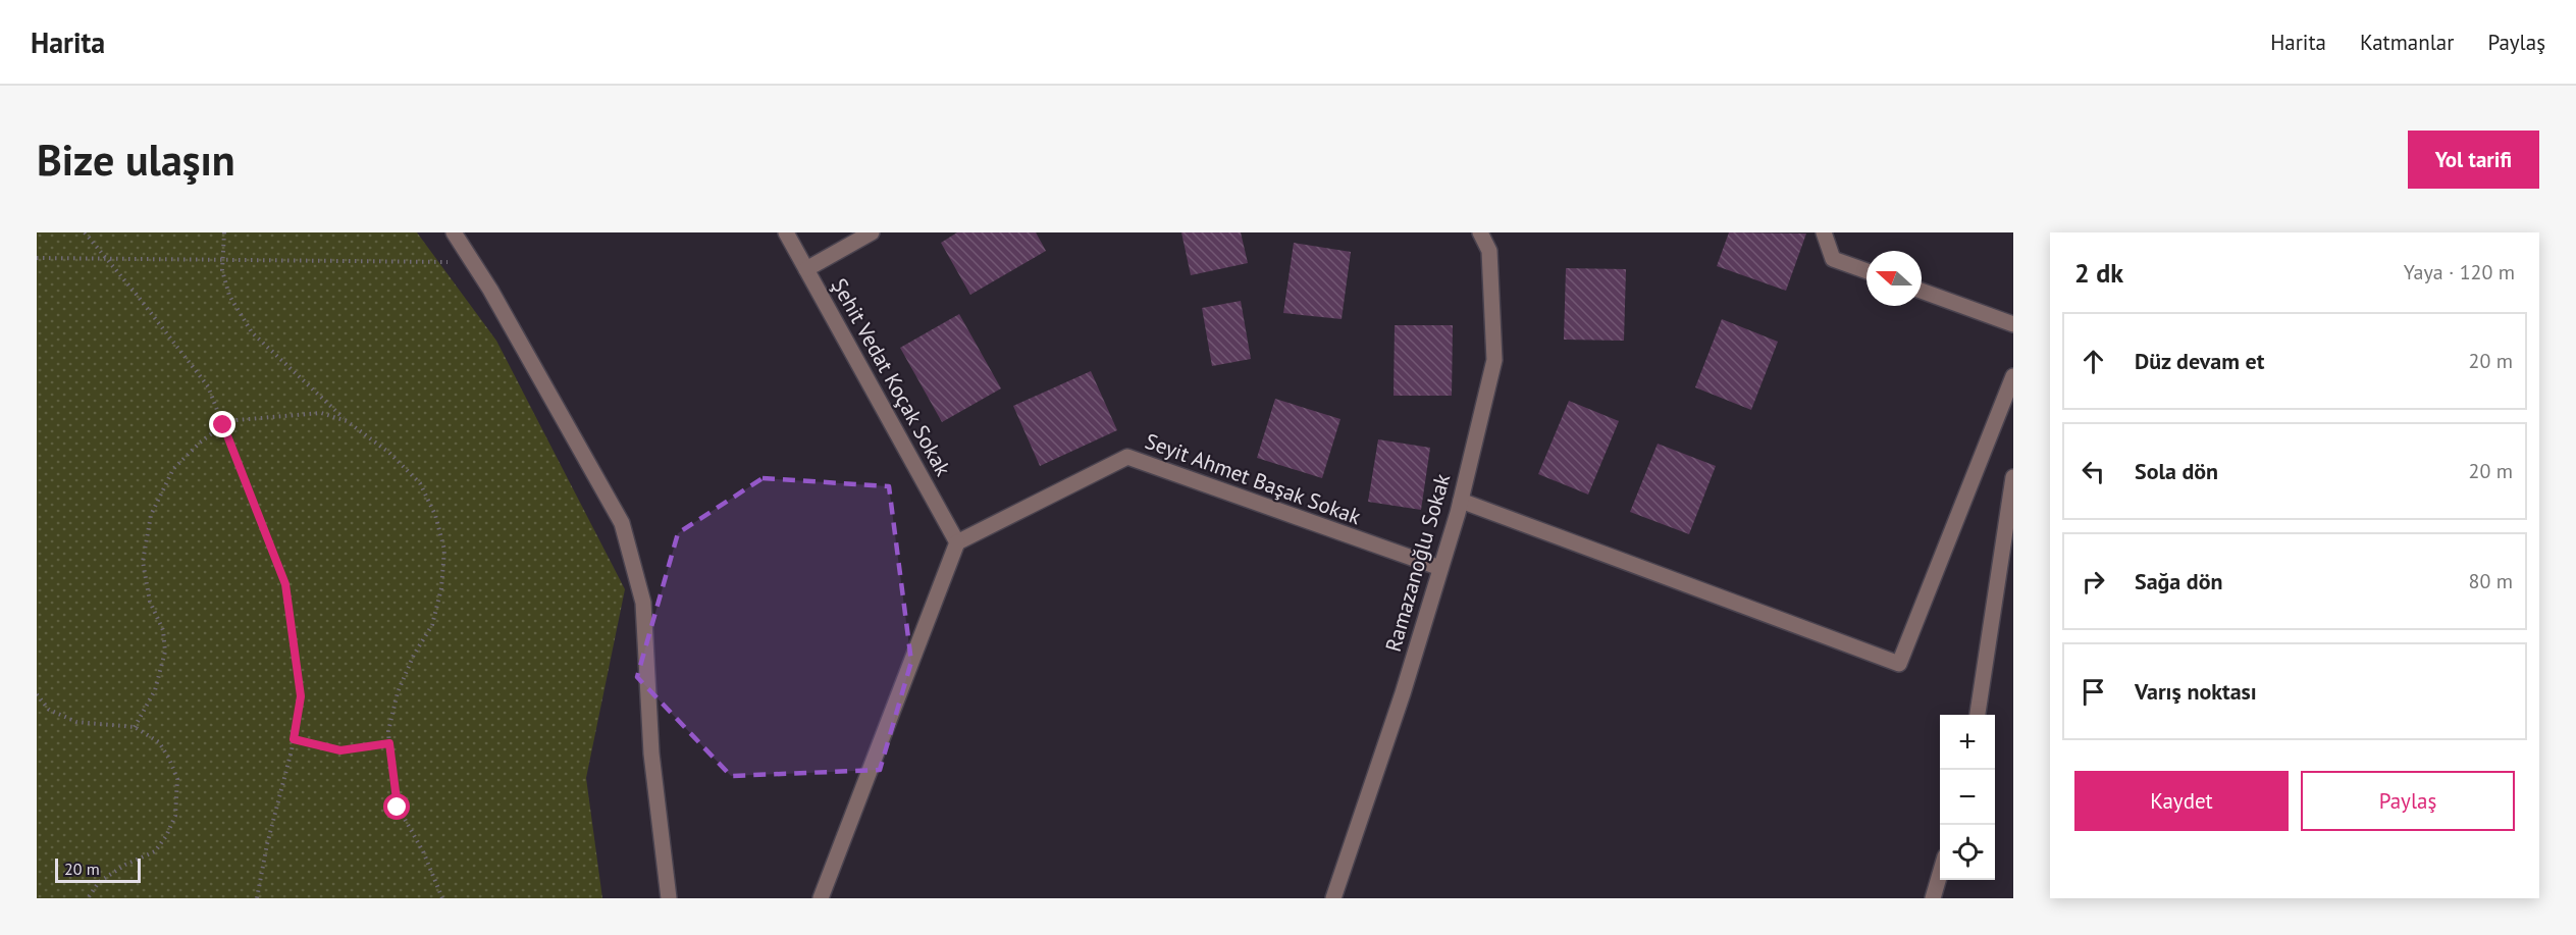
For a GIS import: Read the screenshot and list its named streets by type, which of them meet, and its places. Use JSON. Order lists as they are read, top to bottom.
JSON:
{
  "streets": {
    "street": ["Şehit Vedat Koçak Sokak", "Seyit Ahmet Başak Sokak", "Ramazanoğlu Sokak"]
  },
  "crossings": [
    ["Şehit Vedat Koçak Sokak", "Seyit Ahmet Başak Sokak"],
    ["Seyit Ahmet Başak Sokak", "Ramazanoğlu Sokak"]
  ],
  "scale_bar": "20 m",
  "north": "left",
  "page": {
    "header": "Harita",
    "nav": ["Harita", "Katmanlar", "Paylaş"],
    "buttons": [
      "Yol tarifi",
      ["Kaydet", "Paylaş"]
    ],
    "title": "Bize ulaşın",
    "heading": ["2 dk", "Yaya · 120 m"],
    "list": [
      ["Düz devam et", "20 m"],
      ["Sola dön", "20 m"],
      ["Sağa dön", "80 m"],
      "Varış noktası"
    ],
    "map_buttons": ["+", "−"],
    "scale": "20 m"
  }
}
